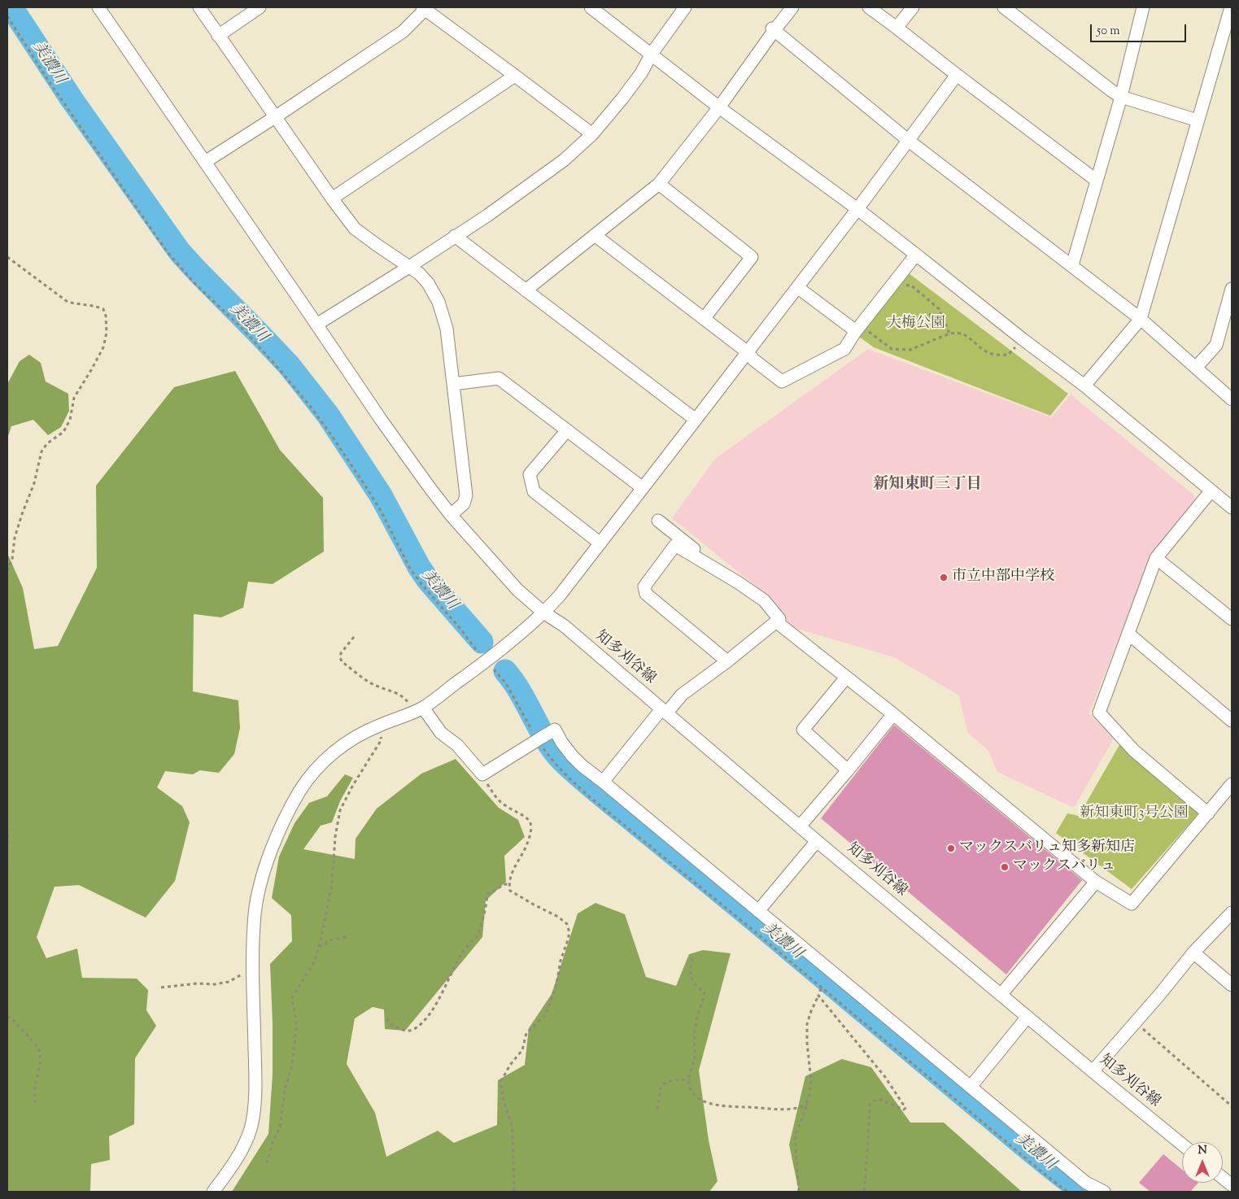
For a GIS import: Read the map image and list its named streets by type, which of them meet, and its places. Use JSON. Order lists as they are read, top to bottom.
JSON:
{
  "streets": {
    "street": ["知多刈谷線"]
  },
  "districts": ["新知東町三丁目"],
  "water": ["美濃川"],
  "parks": ["大梅公園", "新知東町3号公園"],
  "places": ["市立中部中学校", "マックスバリュ知多新知店", "マックスバリュ"],
  "scale_bar": "50 m",
  "north": "top"
}
